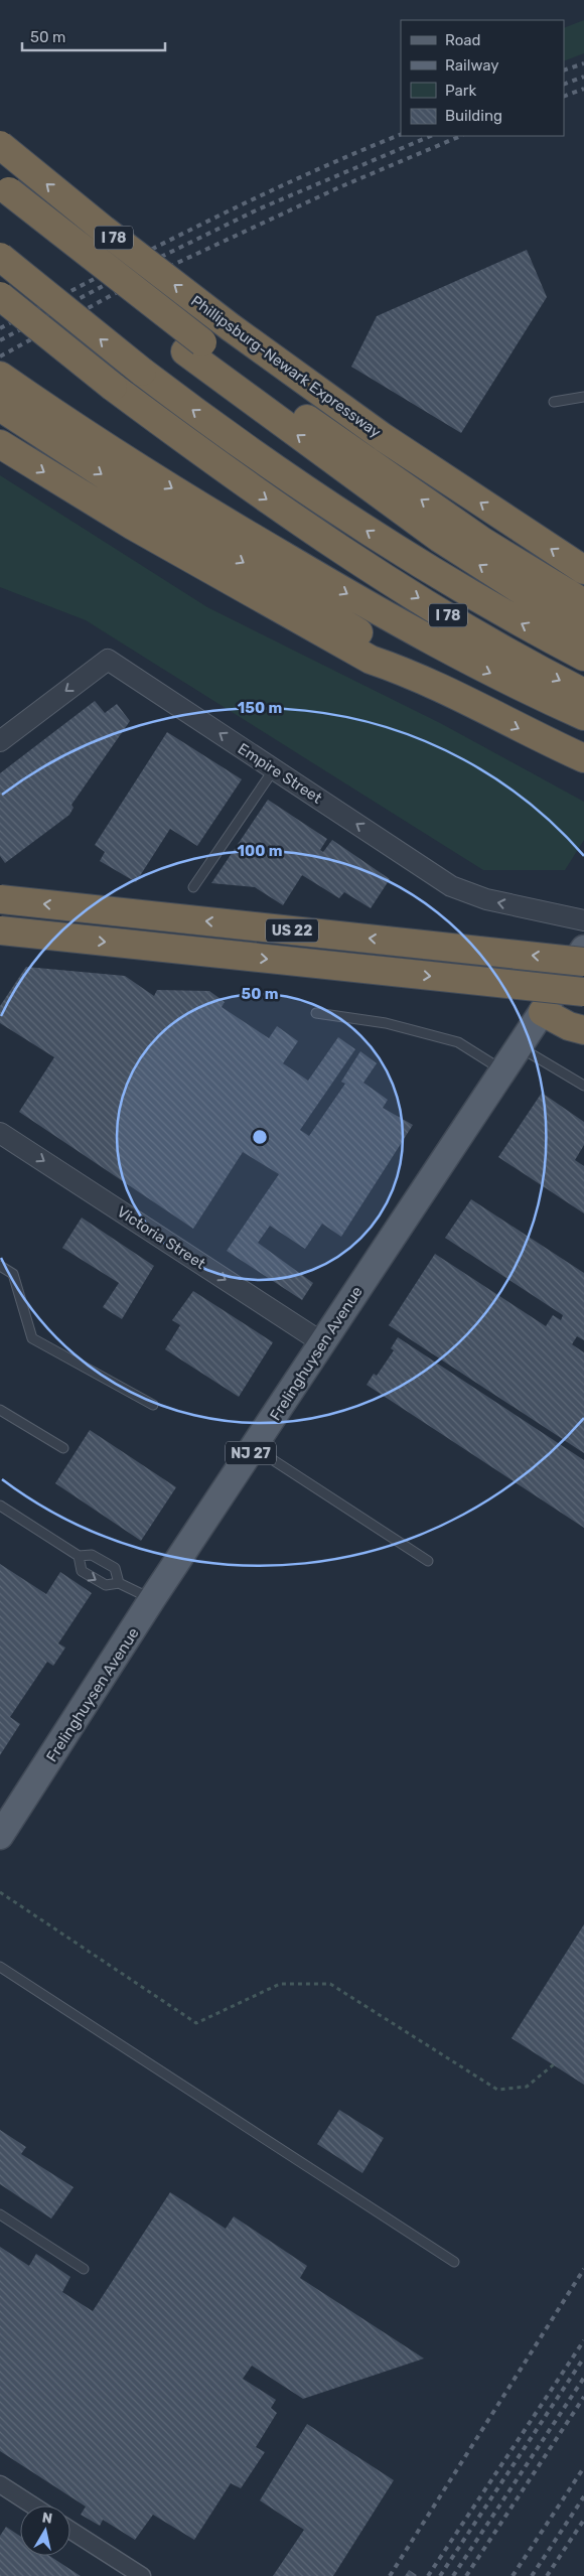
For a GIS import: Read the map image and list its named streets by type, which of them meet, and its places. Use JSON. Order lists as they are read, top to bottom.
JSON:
{
  "streets": {
    "highway": ["I 78", "Phillipsburg-Newark Expressway", "US 22"],
    "main road": ["Frelinghuysen Avenue", "NJ 27"],
    "street": ["Empire Street", "Victoria Street"]
  },
  "crossings": [
    ["Victoria Street", "Frelinghuysen Avenue"]
  ],
  "one_way": ["Empire Street", "Victoria Street"],
  "legend": [
    "Road",
    "Railway",
    "Park",
    "Building"
  ],
  "scale_bar": "50 m",
  "north": "top",
  "rings": ["150 m", "100 m", "50 m"]
}
